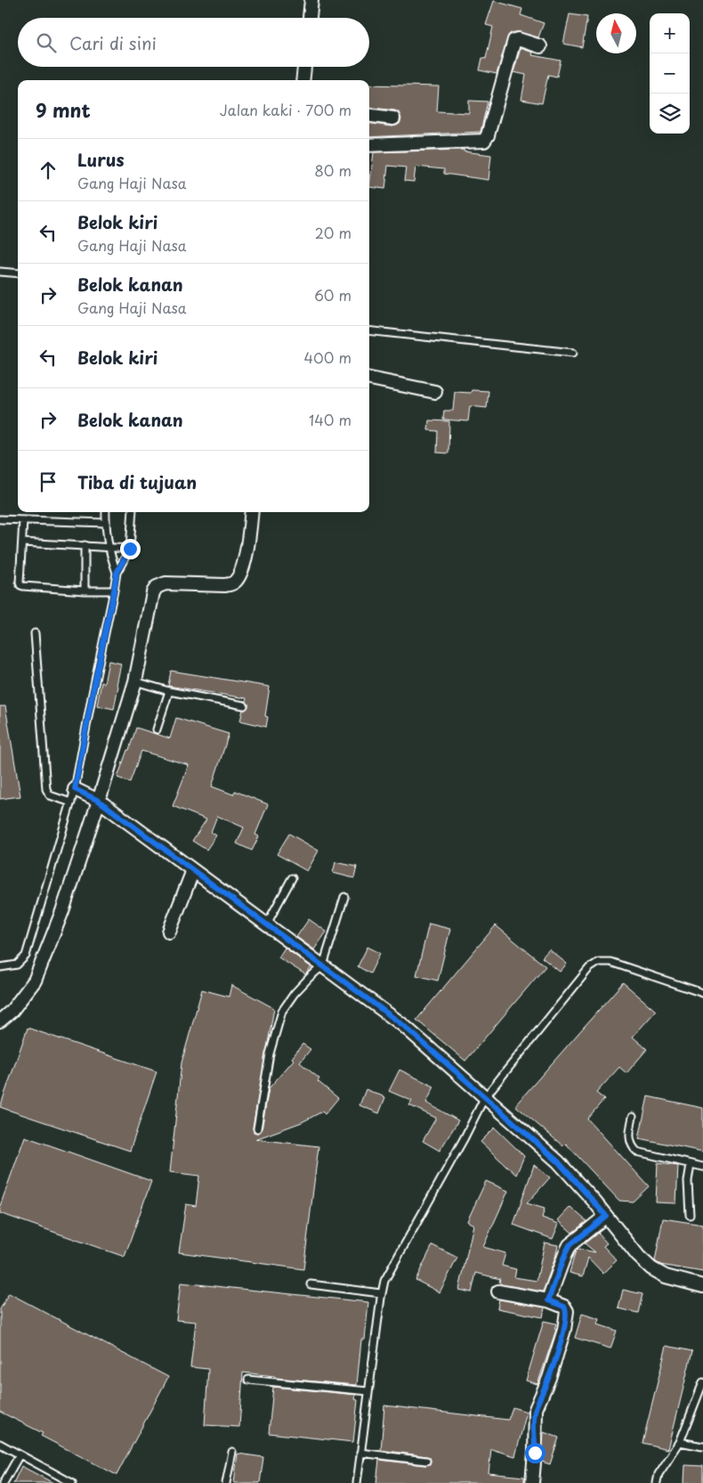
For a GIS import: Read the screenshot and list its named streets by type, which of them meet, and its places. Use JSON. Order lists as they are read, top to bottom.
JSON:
{
  "north": "top",
  "page": {
    "map_buttons": ["+", "−"],
    "search": "Cari di sini",
    "heading": ["9 mnt", "Jalan kaki · 700 m"],
    "list": [
      ["Lurus", "Gang Haji Nasa", "80 m"],
      ["Belok kiri", "Gang Haji Nasa", "20 m"],
      ["Belok kanan", "Gang Haji Nasa", "60 m"],
      ["Belok kiri", "400 m"],
      ["Belok kanan", "140 m"],
      "Tiba di tujuan"
    ]
  }
}
